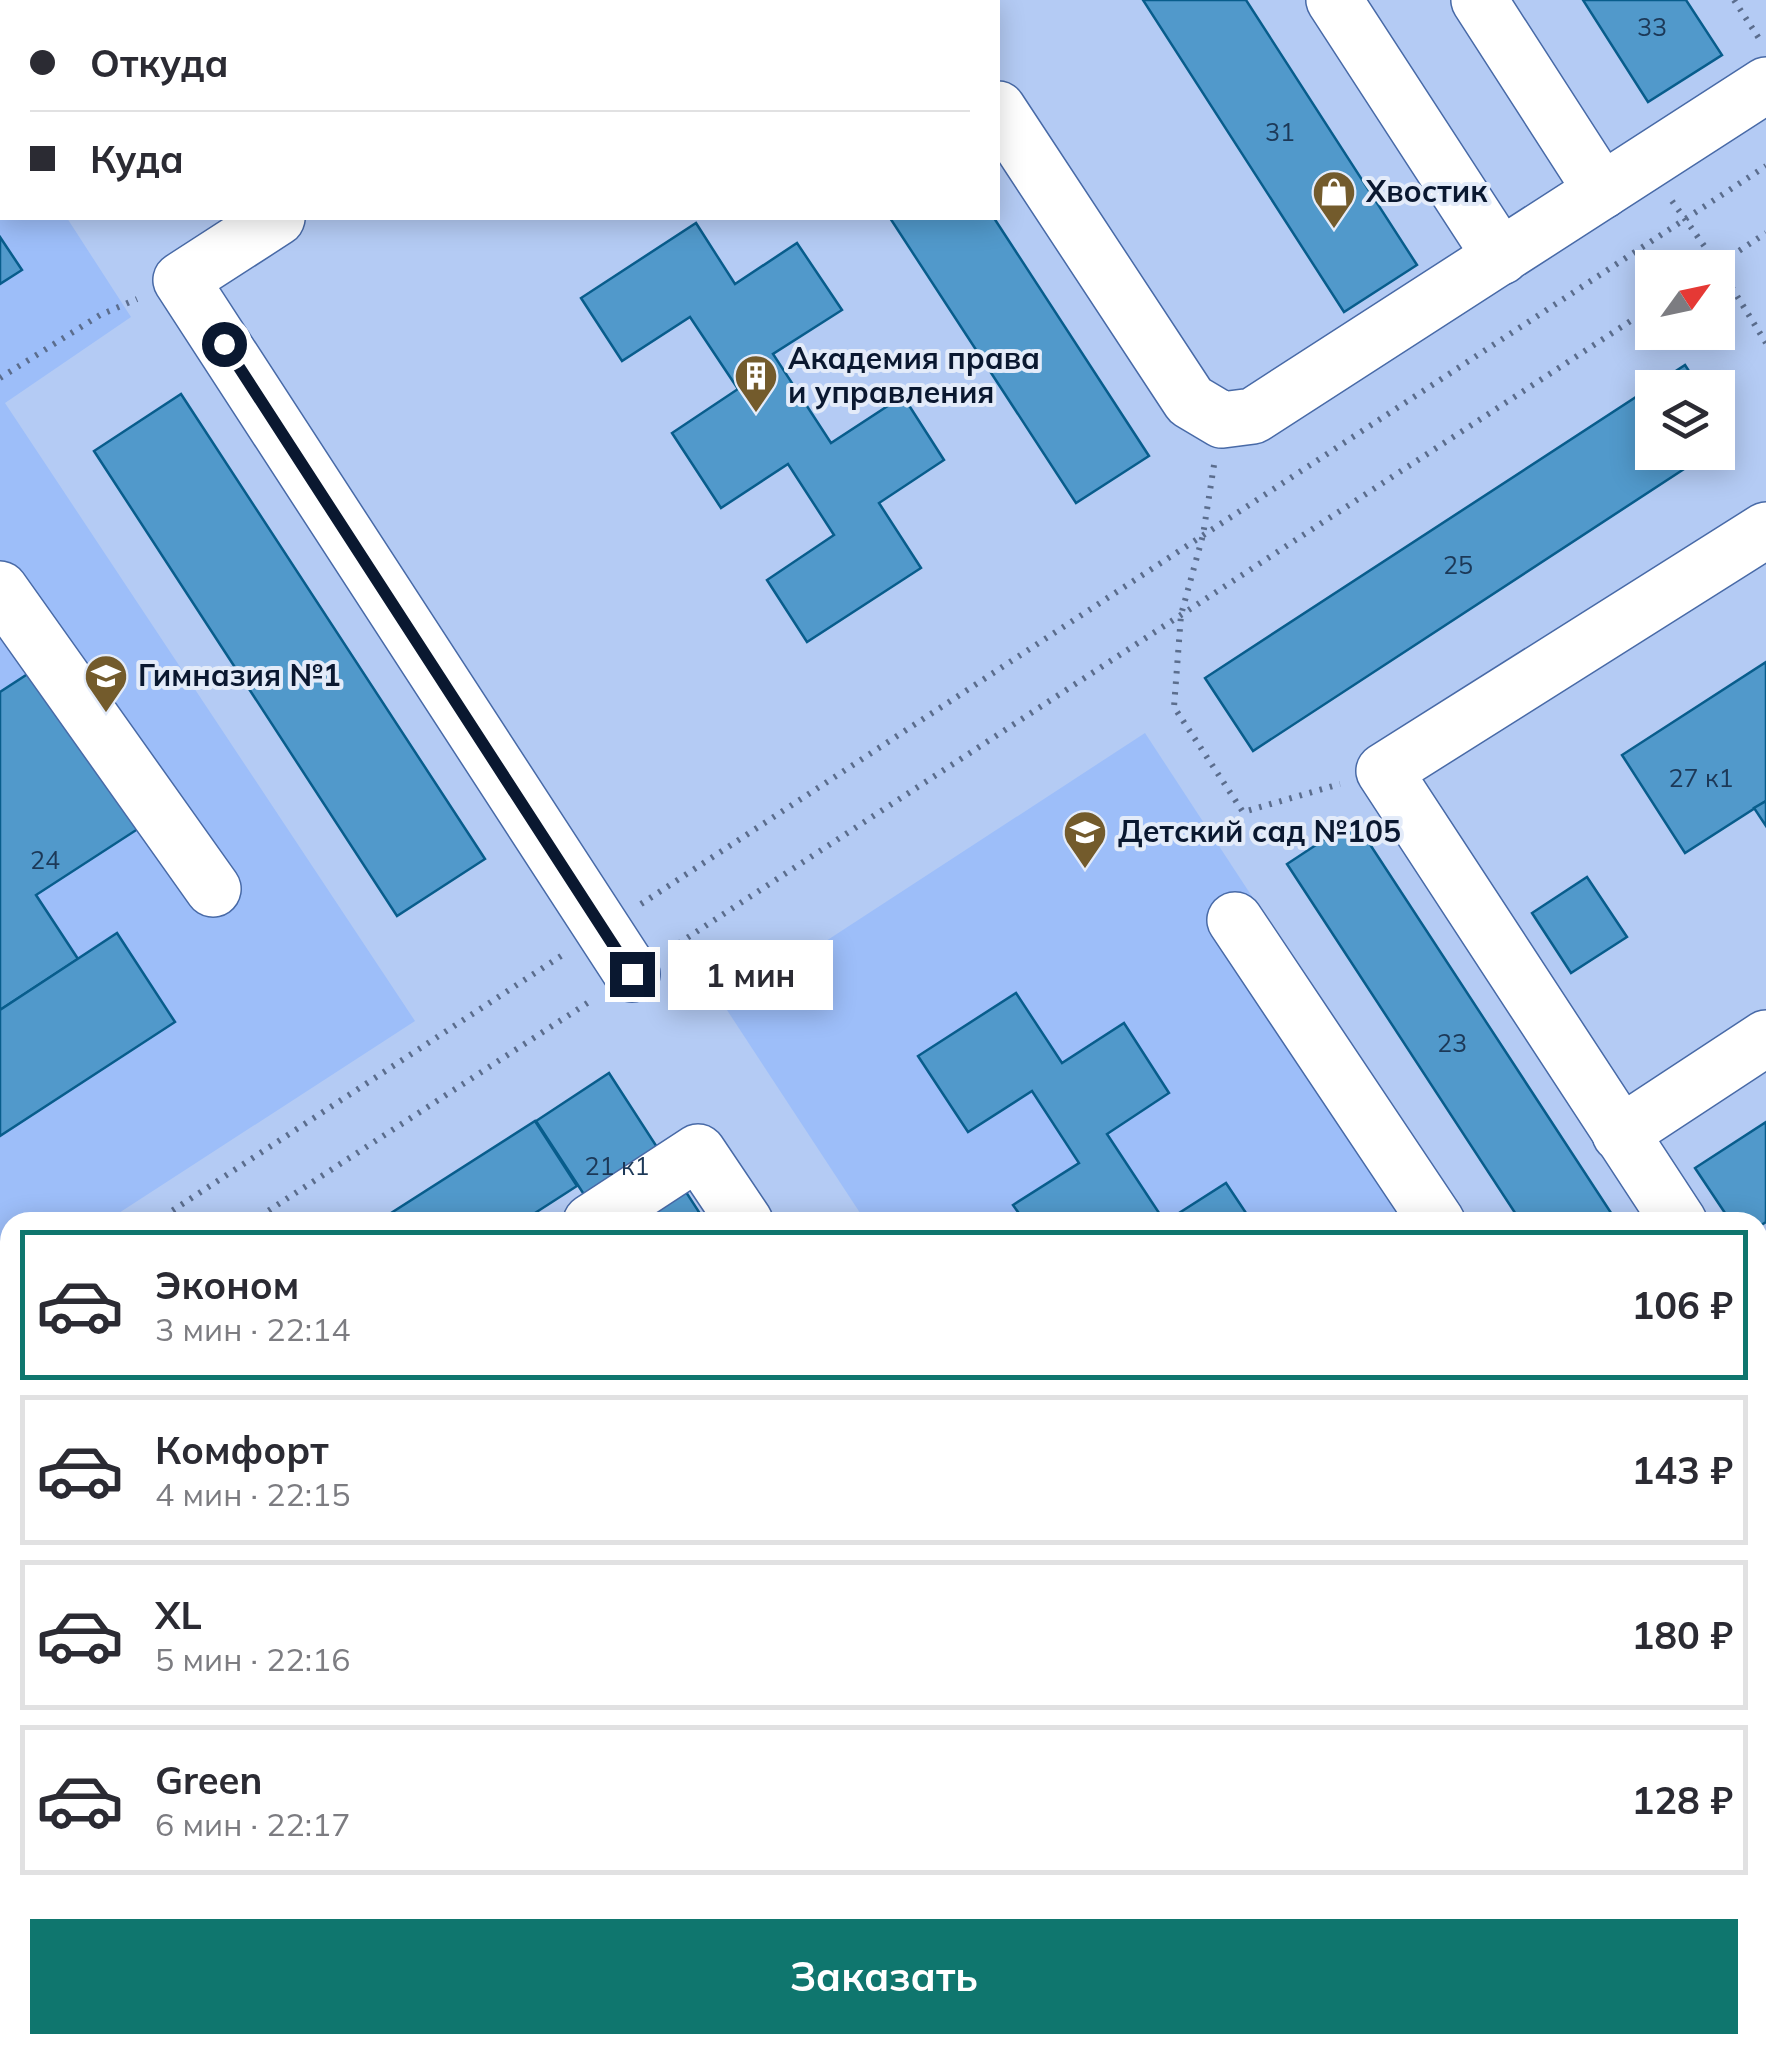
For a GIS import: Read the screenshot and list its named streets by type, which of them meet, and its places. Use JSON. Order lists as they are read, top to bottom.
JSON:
{
  "places": {
    "shop": ["Хвостик"],
    "building": ["Академия права и управления"],
    "school or university": ["Гимназия №1", "Детский сад №105"]
  },
  "house_numbers": [
    "33",
    "31",
    "25",
    "27 к1",
    "24",
    "23",
    "21 к1"
  ],
  "north": "top right",
  "page": {
    "banner": ["Откуда", "Куда"],
    "bubble": "1 мин",
    "list": [
      {
        "name": "Эконом",
        "note": "3 мин · 22:14",
        "value": "106 ₽"
      },
      {
        "name": "Комфорт",
        "note": "4 мин · 22:15",
        "value": "143 ₽"
      },
      {
        "name": "XL",
        "note": "5 мин · 22:16",
        "value": "180 ₽"
      },
      {
        "name": "Green",
        "note": "6 мин · 22:17",
        "value": "128 ₽"
      }
    ],
    "buttons": "Заказать"
  }
}
